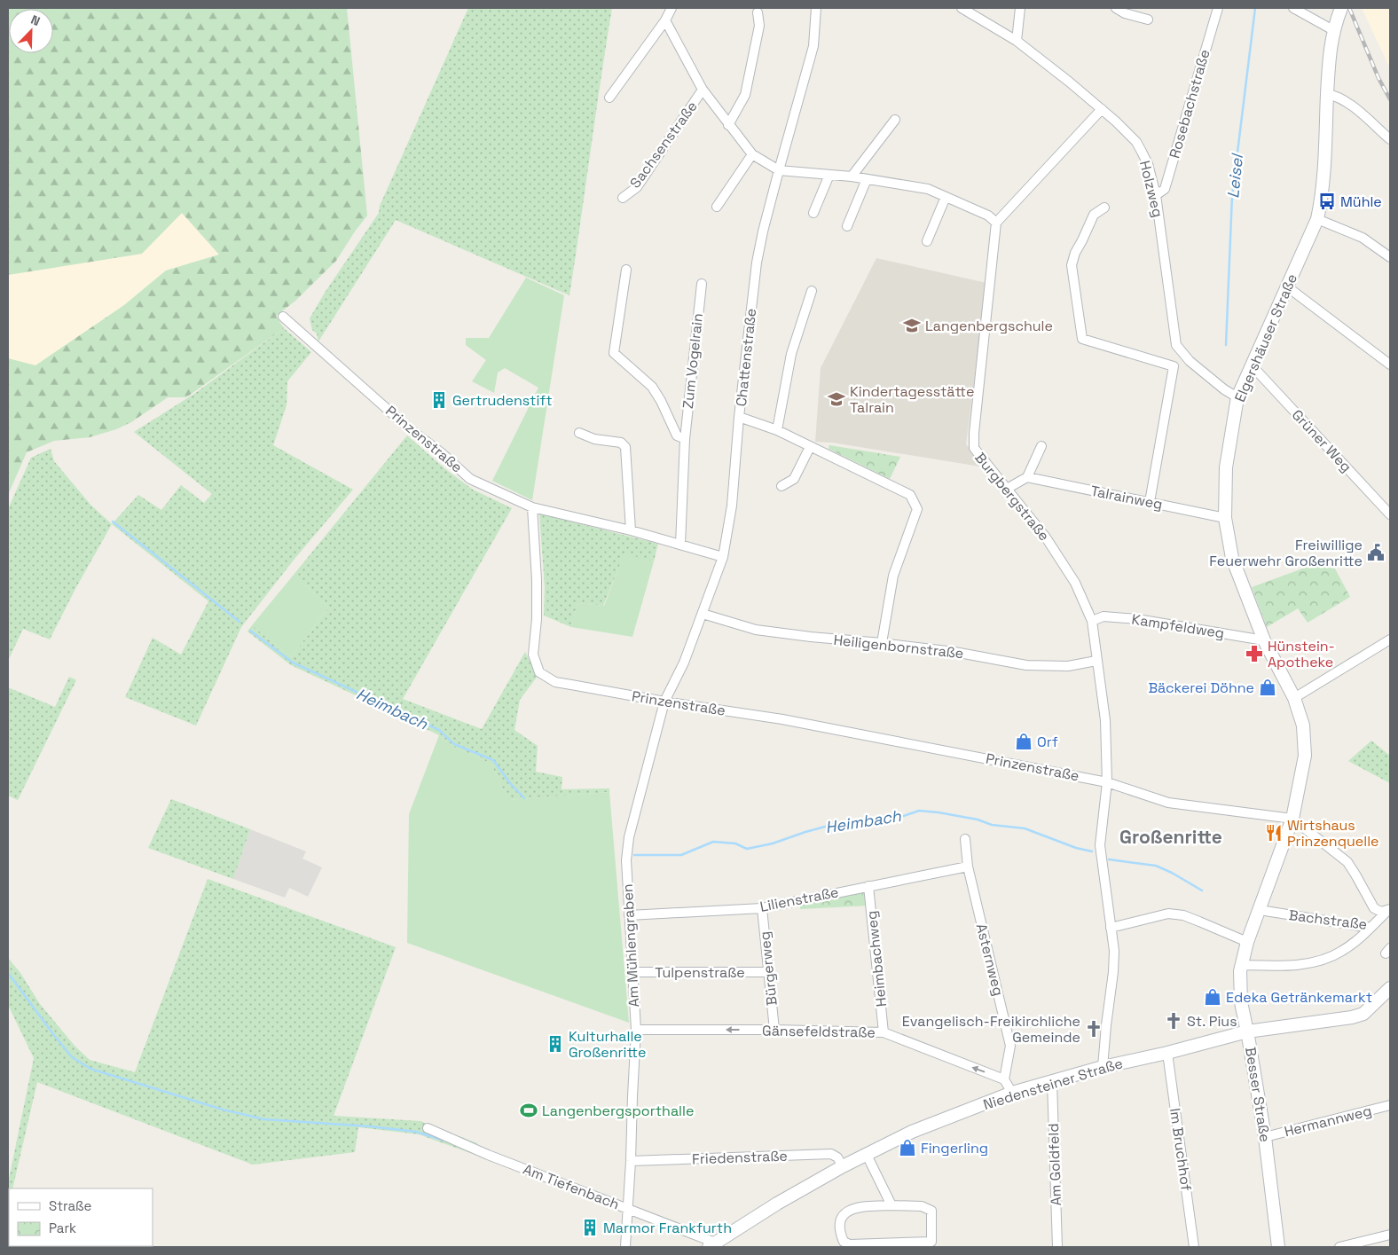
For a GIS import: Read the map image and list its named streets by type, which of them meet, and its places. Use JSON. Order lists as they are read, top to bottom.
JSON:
{
  "streets": {
    "street": [
      "Rosebachstraße",
      "Sachsenstraße",
      "Holzweg",
      "Elgershäuser Straße",
      "Chattenstraße",
      "Zum Vogelrain",
      "Prinzenstraße",
      "Grüner Weg",
      "Burgbergstraße",
      "Talrainweg",
      "Kampfeldweg",
      "Heiligenbornstraße",
      "Lilienstraße",
      "Bachstraße",
      "Am Mühlengraben",
      "Heimbachweg",
      "Asternweg",
      "Bürgerweg",
      "Tulpenstraße",
      "Gänsefeldstraße",
      "Niedensteiner Straße",
      "Besser Straße",
      "Hermannweg",
      "Im Bruchhof",
      "Friedenstraße",
      "Am Goldfeld",
      "Am Tiefenbach"
    ]
  },
  "crossings": [
    ["Rosebachstraße", "Holzweg"],
    ["Sachsenstraße", "Chattenstraße"],
    ["Holzweg", "Elgershäuser Straße"],
    ["Elgershäuser Straße", "Prinzenstraße"],
    ["Elgershäuser Straße", "Grüner Weg"],
    ["Elgershäuser Straße", "Talrainweg"],
    ["Elgershäuser Straße", "Kampfeldweg"],
    ["Elgershäuser Straße", "Besser Straße"],
    ["Chattenstraße", "Prinzenstraße"],
    ["Chattenstraße", "Heiligenbornstraße"],
    ["Chattenstraße", "Am Mühlengraben"],
    ["Prinzenstraße", "Burgbergstraße"],
    ["Prinzenstraße", "Am Mühlengraben"],
    ["Prinzenstraße", "Besser Straße"],
    ["Burgbergstraße", "Kampfeldweg"],
    ["Burgbergstraße", "Heiligenbornstraße"],
    ["Burgbergstraße", "Niedensteiner Straße"],
    ["Lilienstraße", "Am Mühlengraben"],
    ["Lilienstraße", "Heimbachweg"],
    ["Lilienstraße", "Asternweg"],
    ["Lilienstraße", "Bürgerweg"],
    ["Bachstraße", "Besser Straße"],
    ["Am Mühlengraben", "Tulpenstraße"],
    ["Am Mühlengraben", "Gänsefeldstraße"],
    ["Am Mühlengraben", "Friedenstraße"],
    ["Am Mühlengraben", "Am Tiefenbach"],
    ["Heimbachweg", "Gänsefeldstraße"],
    ["Asternweg", "Gänsefeldstraße"],
    ["Bürgerweg", "Tulpenstraße"],
    ["Bürgerweg", "Gänsefeldstraße"],
    ["Niedensteiner Straße", "Besser Straße"],
    ["Niedensteiner Straße", "Im Bruchhof"],
    ["Niedensteiner Straße", "Friedenstraße"],
    ["Niedensteiner Straße", "Am Goldfeld"],
    ["Niedensteiner Straße", "Am Tiefenbach"],
    ["Besser Straße", "Hermannweg"]
  ],
  "one_way": ["Gänsefeldstraße"],
  "districts": ["Großenritte"],
  "water": ["Leisel", "Heimbach"],
  "places": {
    "bus stop": ["Mühle"],
    "school or university": ["Langenbergschule", "Kindertagesstätte Talrain"],
    "building": ["Gertrudenstift", "Kulturhalle Großenritte", "Marmor Frankfurth"],
    "public building": ["Freiwillige Feuerwehr Großenritte"],
    "pharmacy": ["Hünstein- Apotheke"],
    "shop": [
      "Bäckerei Döhne",
      "Orf",
      "Edeka Getränkemarkt",
      "Fingerling"
    ],
    "restaurant": ["Wirtshaus Prinzenquelle"],
    "church": ["St. Pius", "Evangelisch-Freikirchliche Gemeinde"],
    "sports": ["Langenbergsporthalle"]
  },
  "legend": ["Straße", "Park"],
  "north": "top right"
}
